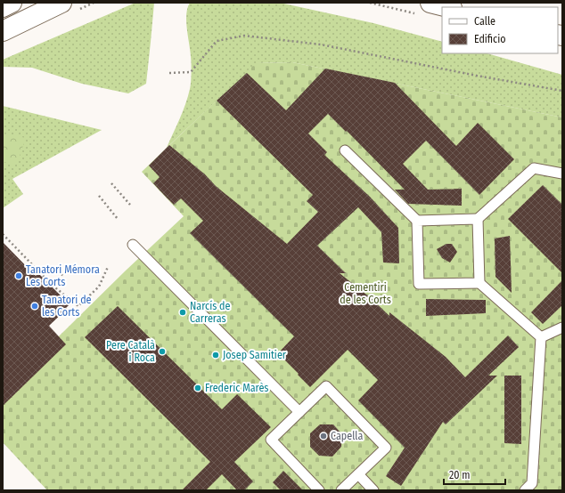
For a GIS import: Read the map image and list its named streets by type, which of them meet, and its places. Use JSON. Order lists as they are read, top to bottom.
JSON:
{
  "parks": ["Cementiri de les Corts"],
  "places": [
    "Tanatori Mémora Les Corts",
    "Tanatori de les Corts",
    "Narcís de Carreras",
    "Pere Català i Roca",
    "Josep Samitier",
    "Frederic Marès",
    "Capella"
  ],
  "legend": ["Calle", "Edificio"],
  "scale_bar": "20 m"
}
